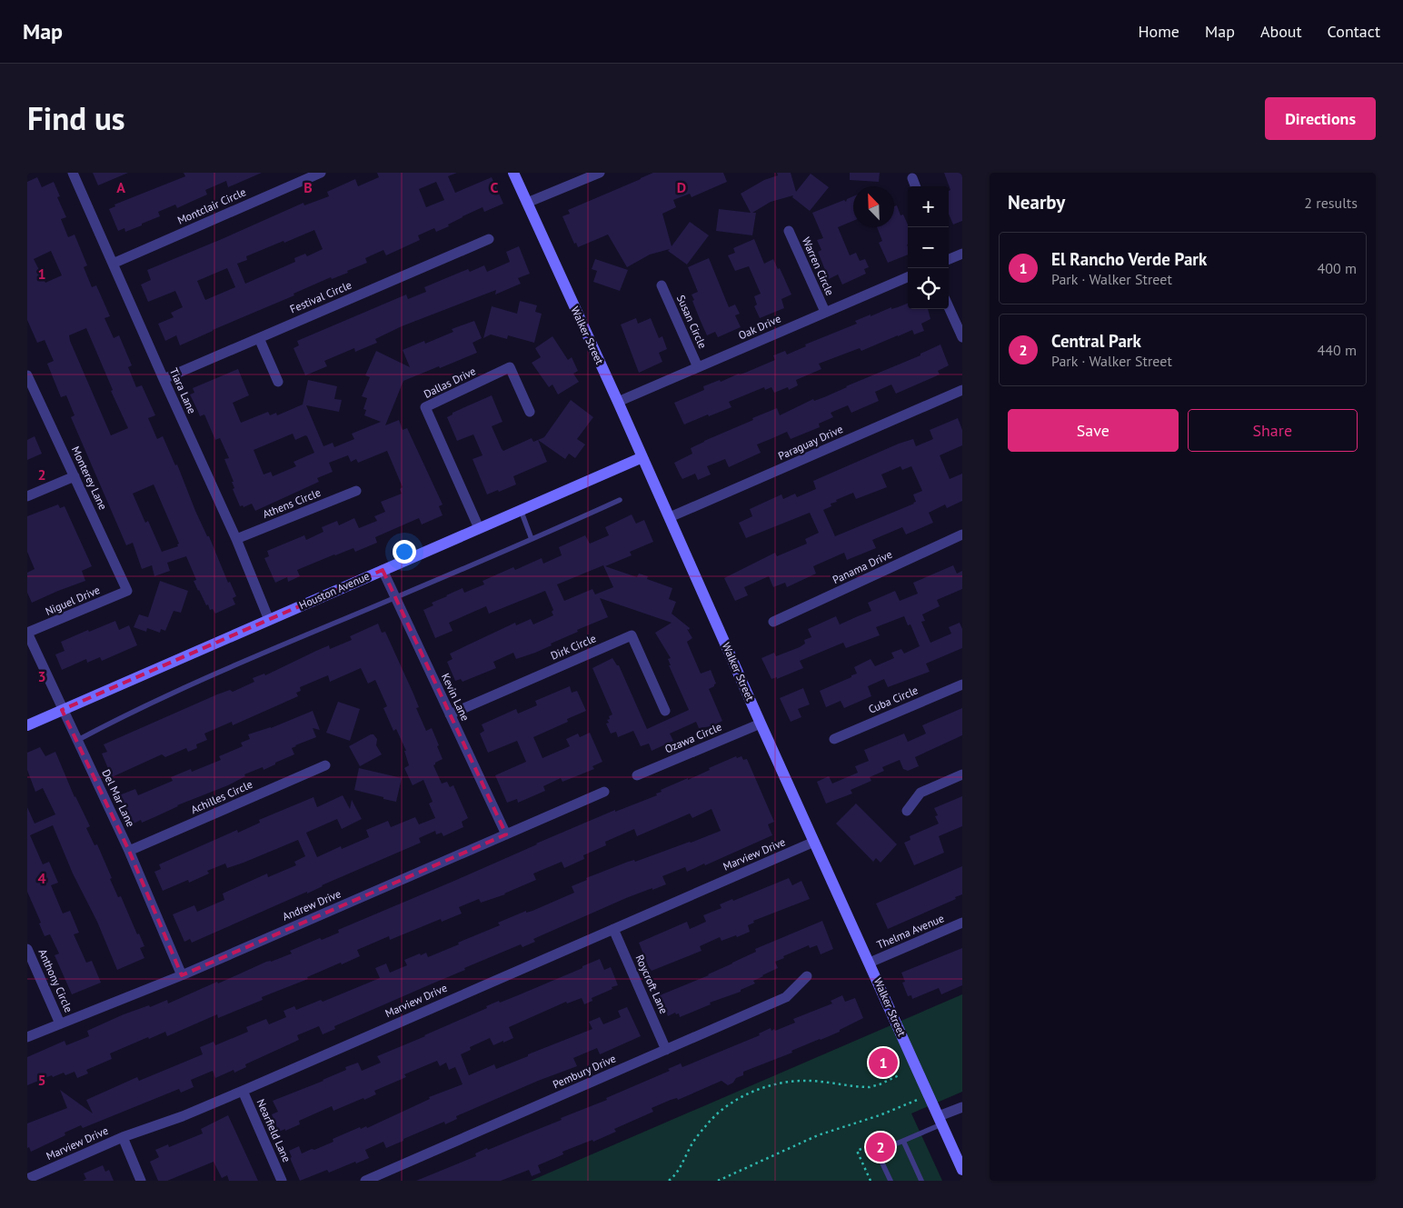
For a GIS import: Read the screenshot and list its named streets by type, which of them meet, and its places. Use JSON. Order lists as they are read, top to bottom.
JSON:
{
  "streets": {
    "main road": ["Walker Street", "Houston Avenue"],
    "street": [
      "Montclair Circle",
      "Warren Circle",
      "Festival Circle",
      "Susan Circle",
      "Oak Drive",
      "Dallas Drive",
      "Tiara Lane",
      "Paraguay Drive",
      "Monterey Lane",
      "Athens Circle",
      "Panama Drive",
      "Niguel Drive",
      "Dirk Circle",
      "Kevin Lane",
      "Cuba Circle",
      "Ozawa Circle",
      "Achilles Circle",
      "Del Mar Lane",
      "Marview Drive",
      "Andrew Drive",
      "Thelma Avenue",
      "Anthony Circle",
      "Roycroft Lane",
      "Pembury Drive",
      "Nearfield Lane"
    ]
  },
  "crossings": [
    ["Montclair Circle", "Tiara Lane"],
    ["Warren Circle", "Oak Drive"],
    ["Festival Circle", "Tiara Lane"],
    ["Susan Circle", "Oak Drive"],
    ["Oak Drive", "Walker Street"],
    ["Walker Street", "Paraguay Drive"],
    ["Walker Street", "Houston Avenue"],
    ["Walker Street", "Ozawa Circle"],
    ["Walker Street", "Marview Drive"],
    ["Walker Street", "Thelma Avenue"],
    ["Dallas Drive", "Houston Avenue"],
    ["Tiara Lane", "Athens Circle"],
    ["Tiara Lane", "Houston Avenue"],
    ["Monterey Lane", "Niguel Drive"],
    ["Houston Avenue", "Kevin Lane"],
    ["Houston Avenue", "Del Mar Lane"],
    ["Niguel Drive", "Del Mar Lane"],
    ["Dirk Circle", "Kevin Lane"],
    ["Kevin Lane", "Andrew Drive"],
    ["Achilles Circle", "Del Mar Lane"],
    ["Del Mar Lane", "Andrew Drive"],
    ["Marview Drive", "Roycroft Lane"],
    ["Marview Drive", "Nearfield Lane"],
    ["Andrew Drive", "Anthony Circle"],
    ["Roycroft Lane", "Pembury Drive"]
  ],
  "north": "top left",
  "page": {
    "header": "Map",
    "nav": [
      "Home",
      "Map",
      "About",
      "Contact"
    ],
    "title": "Find us",
    "buttons": [
      "Directions",
      ["Save", "Share"]
    ],
    "heading": ["Nearby", "2 results"],
    "map_buttons": ["+", "−"],
    "list": [
      {
        "mark": "1",
        "name": "El Rancho Verde Park",
        "note": "Park · Walker Street",
        "value": "400 m"
      },
      {
        "mark": "2",
        "name": "Central Park",
        "note": "Park · Walker Street",
        "value": "440 m"
      }
    ],
    "pins": ["1", "2"]
  },
  "grid": {
    "columns": [
      "A",
      "B",
      "C",
      "D"
    ],
    "rows": [
      "1",
      "2",
      "3",
      "4",
      "5"
    ]
  }
}
